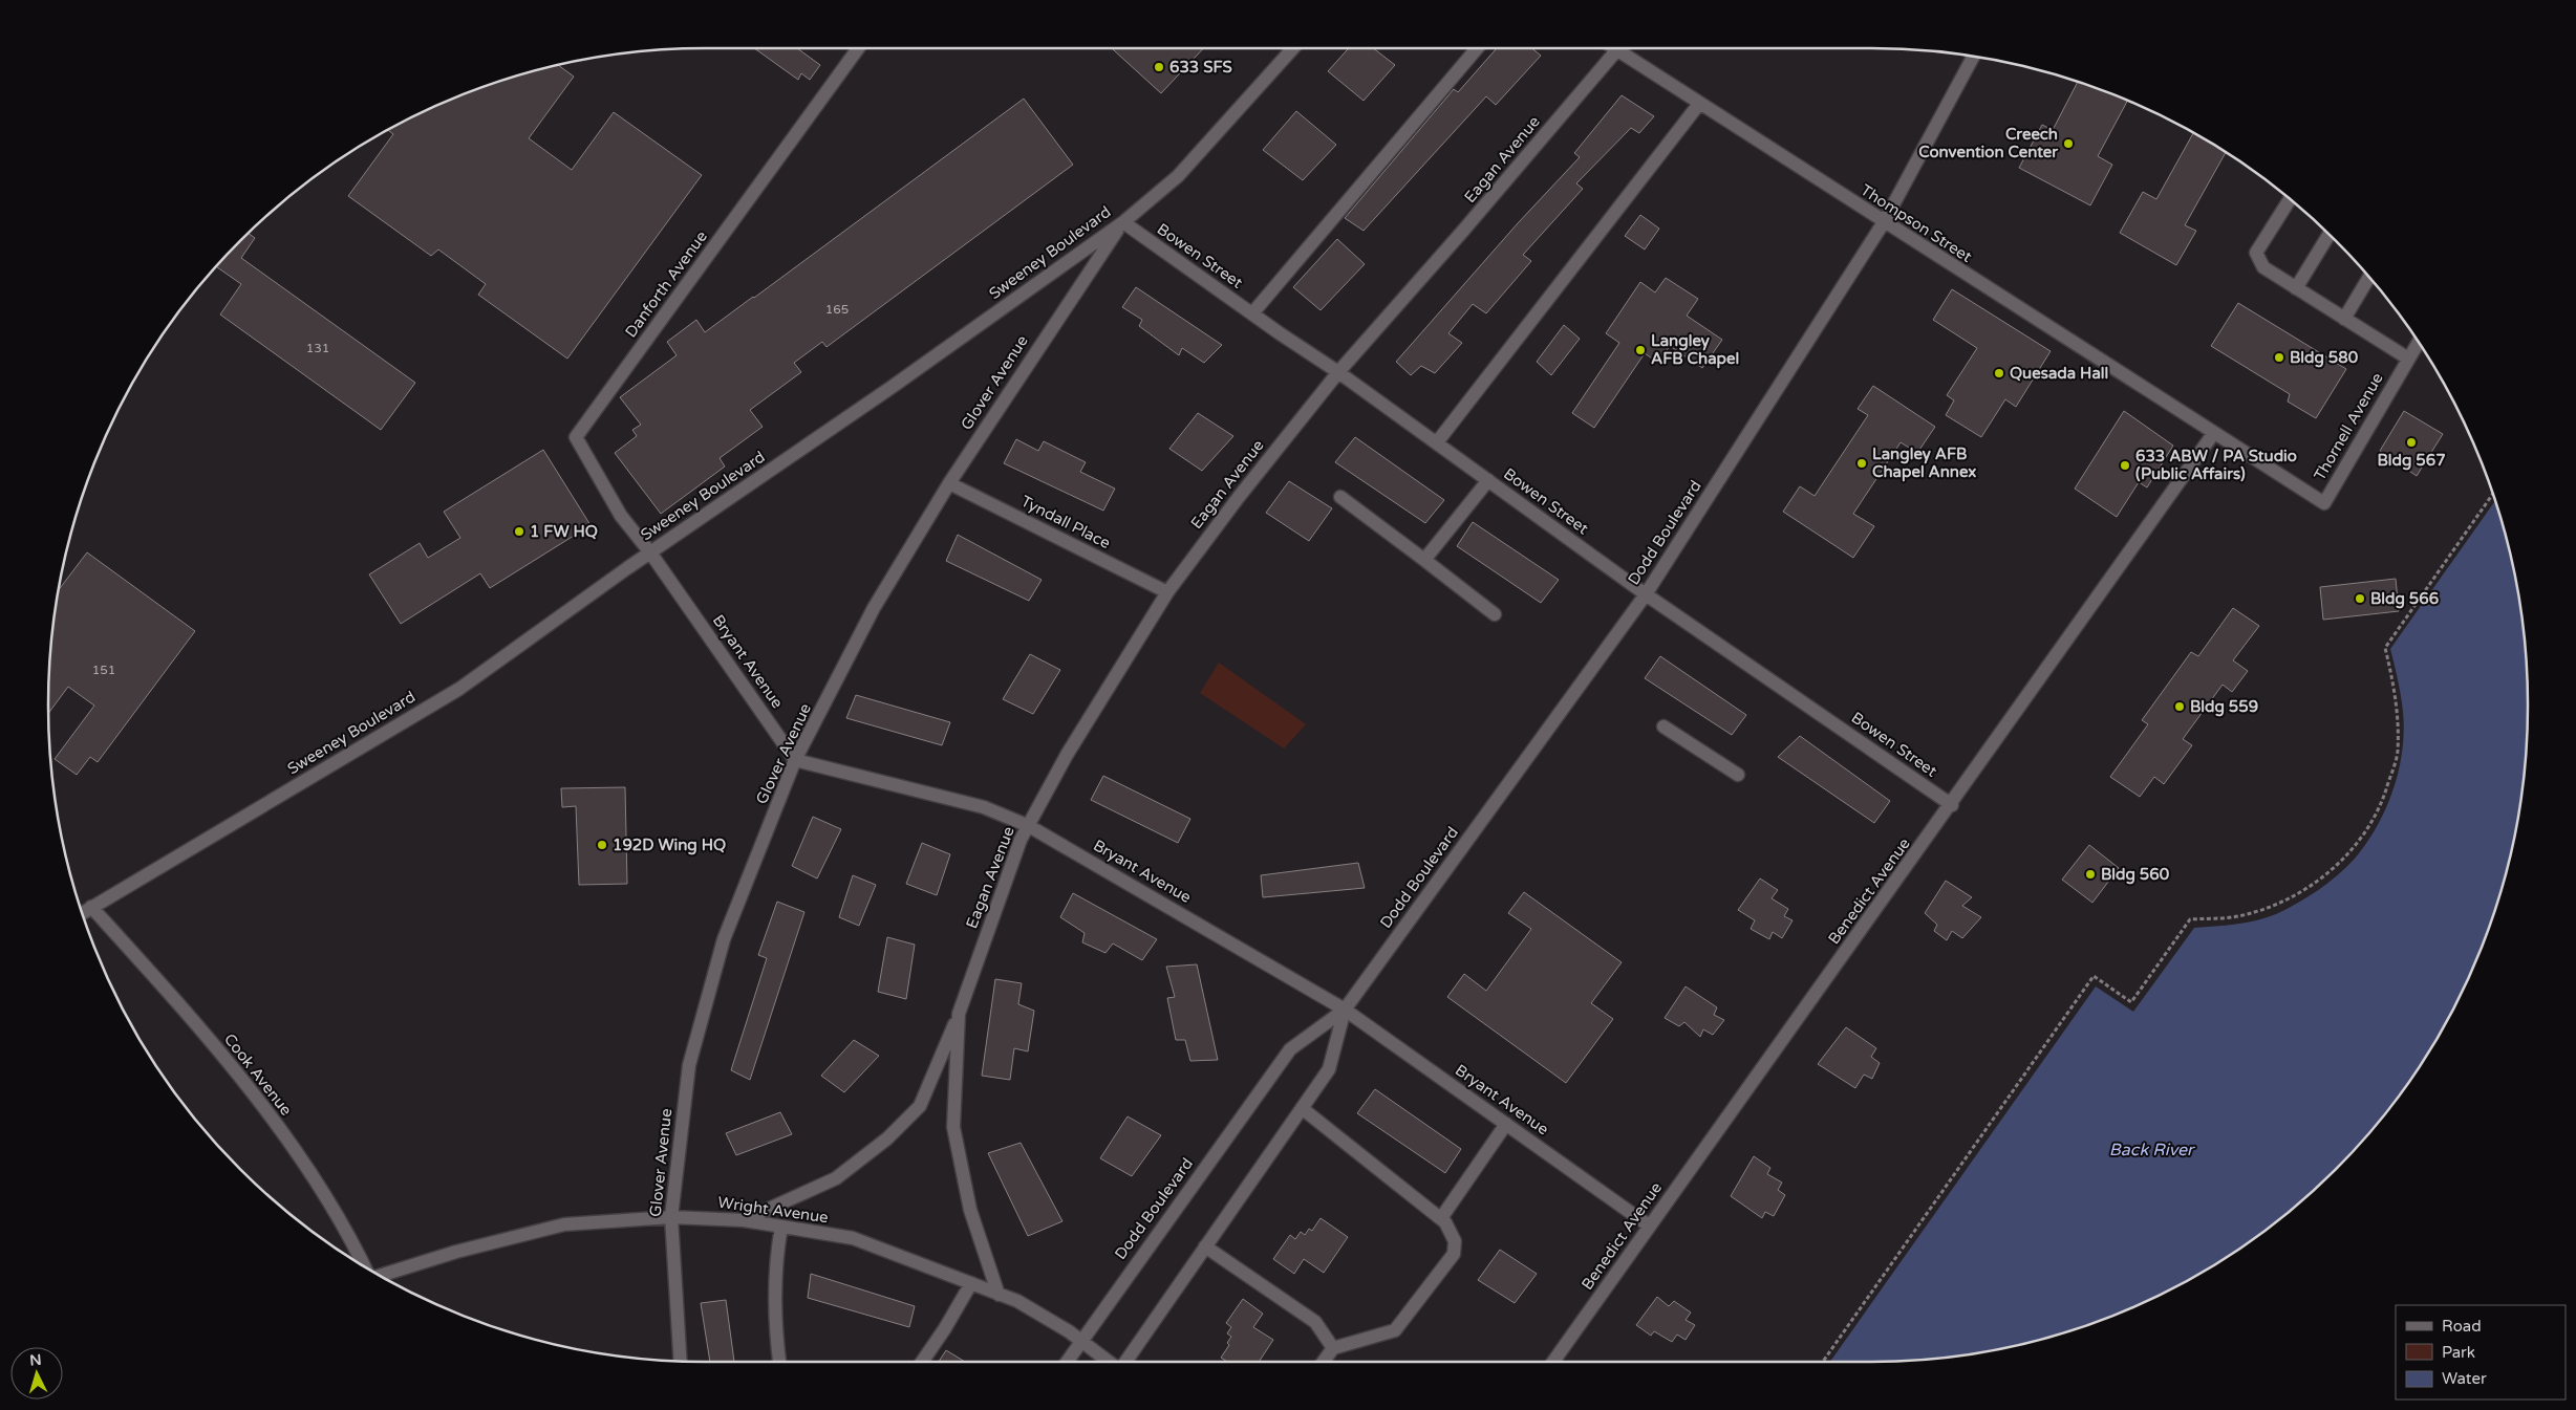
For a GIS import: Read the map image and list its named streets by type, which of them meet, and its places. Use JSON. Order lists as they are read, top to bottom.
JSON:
{
  "streets": {
    "street": [
      "Eagan Avenue",
      "Thompson Street",
      "Sweeney Boulevard",
      "Bowen Street",
      "Danforth Avenue",
      "Glover Avenue",
      "Thornell Avenue",
      "Tyndall Place",
      "Dodd Boulevard",
      "Bryant Avenue",
      "Benedict Avenue",
      "Cook Avenue",
      "Wright Avenue"
    ]
  },
  "crossings": [
    ["Eagan Avenue", "Bowen Street"],
    ["Eagan Avenue", "Tyndall Place"],
    ["Eagan Avenue", "Bryant Avenue"],
    ["Eagan Avenue", "Wright Avenue"],
    ["Thompson Street", "Thornell Avenue"],
    ["Thompson Street", "Dodd Boulevard"],
    ["Thompson Street", "Benedict Avenue"],
    ["Sweeney Boulevard", "Bowen Street"],
    ["Sweeney Boulevard", "Danforth Avenue"],
    ["Sweeney Boulevard", "Glover Avenue"],
    ["Sweeney Boulevard", "Bryant Avenue"],
    ["Sweeney Boulevard", "Cook Avenue"],
    ["Bowen Street", "Glover Avenue"],
    ["Bowen Street", "Dodd Boulevard"],
    ["Bowen Street", "Benedict Avenue"],
    ["Danforth Avenue", "Bryant Avenue"],
    ["Glover Avenue", "Tyndall Place"],
    ["Glover Avenue", "Bryant Avenue"],
    ["Glover Avenue", "Wright Avenue"],
    ["Thornell Avenue", "Benedict Avenue"],
    ["Dodd Boulevard", "Bryant Avenue"],
    ["Dodd Boulevard", "Wright Avenue"],
    ["Bryant Avenue", "Benedict Avenue"]
  ],
  "water": ["Back River"],
  "places": [
    "633 SFS",
    "Creech Convention Center",
    "Langley AFB Chapel",
    "Bldg 580",
    "Quesada Hall",
    "Bldg 567",
    "Langley AFB Chapel Annex",
    "633 ABW / PA Studio (Public Affairs)",
    "1 FW HQ",
    "Bldg 566",
    "Bldg 559",
    "192D Wing HQ",
    "Bldg 560"
  ],
  "house_numbers": ["165", "131", "151"],
  "legend": ["Road", "Park", "Water"],
  "north": "top"
}
